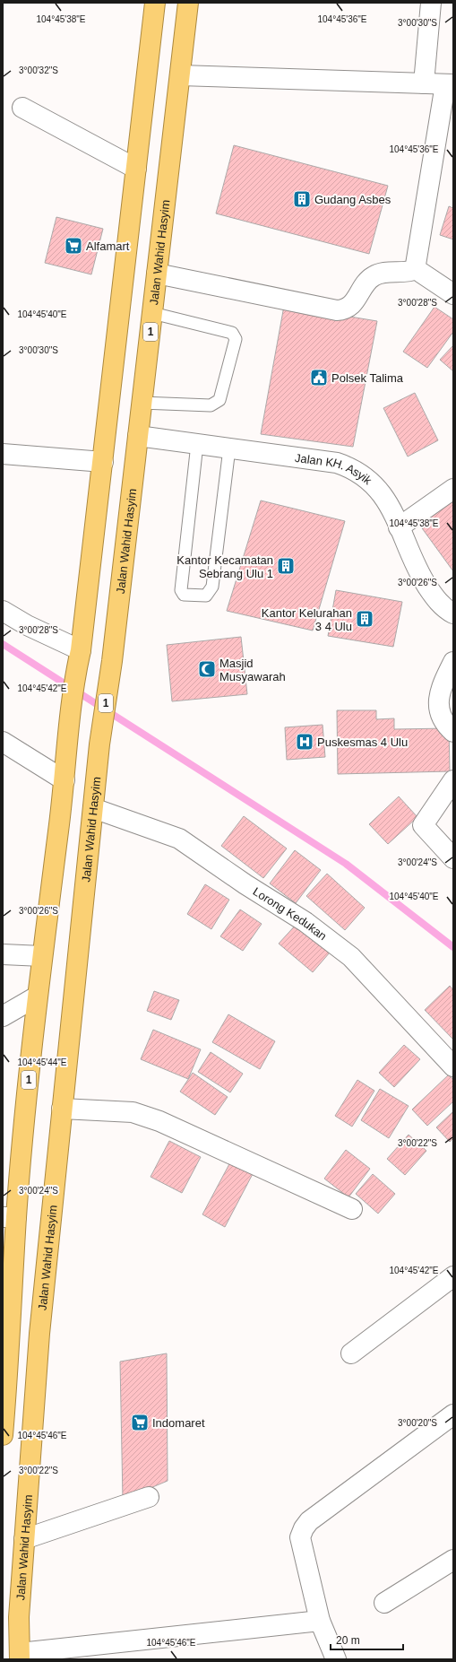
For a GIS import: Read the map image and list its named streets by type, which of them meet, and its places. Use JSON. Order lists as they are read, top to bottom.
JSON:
{
  "streets": {
    "highway": ["Jalan Wahid Hasyim", "1"],
    "street": ["Jalan KH. Asyik", "Lorong Kedukan"]
  },
  "crossings": [
    ["Jalan Wahid Hasyim", "Jalan KH. Asyik"],
    ["Jalan Wahid Hasyim", "Lorong Kedukan"]
  ],
  "places": {
    "building": ["Gudang Asbes", "Kantor Kecamatan Sebrang Ulu 1", "Kantor Kelurahan 3 4 Ulu"],
    "supermarket": ["Alfamart", "Indomaret"],
    "public building": ["Polsek Talima"],
    "mosque": ["Masjid Musyawarah"],
    "hospital": ["Puskesmas 4 Ulu"]
  },
  "scale_bar": "20 m",
  "coordinates": [
    "104°45'38\"E",
    "104°45'36\"E",
    "3°00'30\"S",
    "3°00'32\"S",
    "3°00'28\"S",
    "104°45'40\"E",
    "3°00'26\"S",
    "104°45'42\"E",
    "3°00'24\"S",
    "104°45'44\"E",
    "3°00'22\"S",
    "3°00'20\"S",
    "104°45'46\"E"
  ]
}
